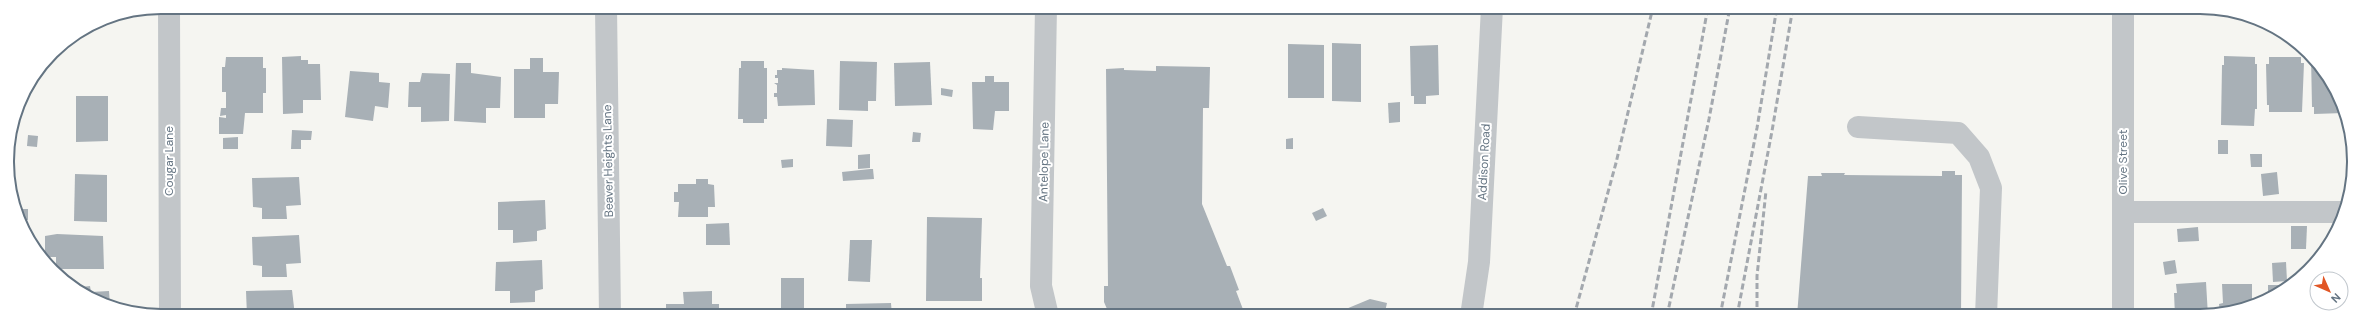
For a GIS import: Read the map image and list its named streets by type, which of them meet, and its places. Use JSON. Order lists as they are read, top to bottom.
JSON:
{
  "streets": {
    "street": [
      "Cougar Lane",
      "Beaver Heights Lane",
      "Antelope Lane",
      "Addison Road",
      "Olive Street"
    ]
  },
  "north": "bottom right"
}
